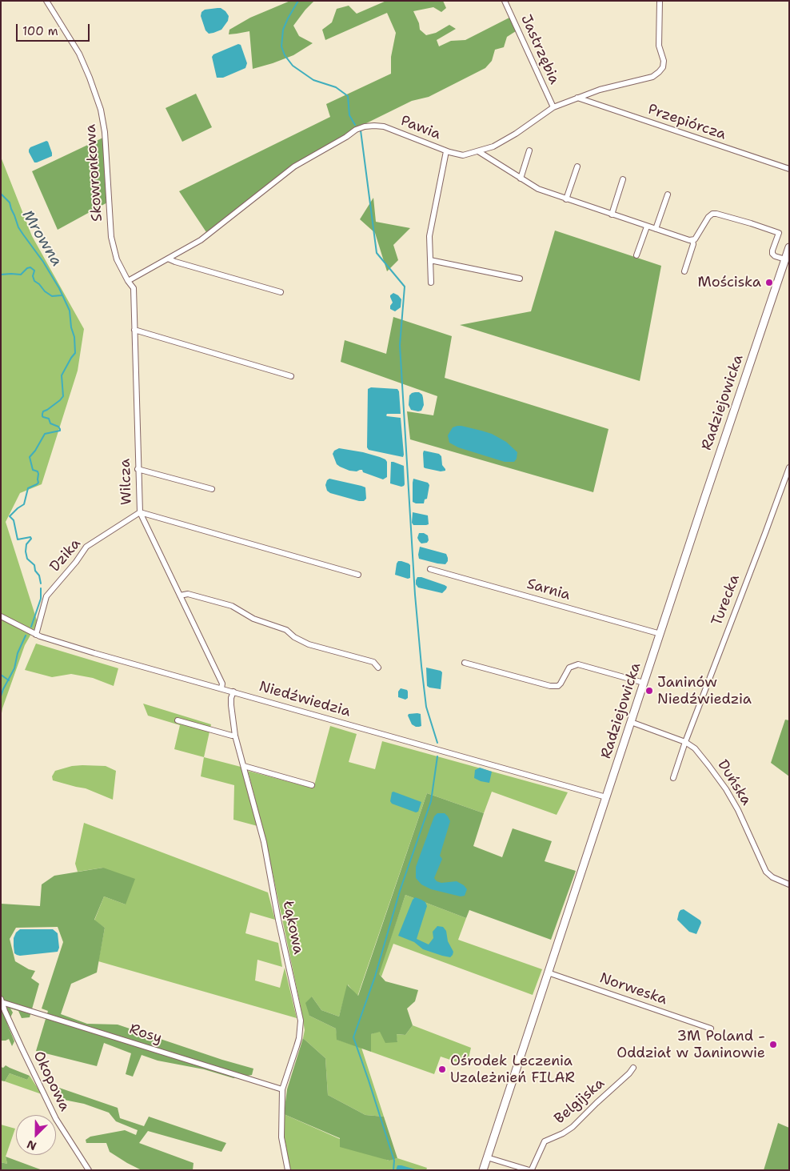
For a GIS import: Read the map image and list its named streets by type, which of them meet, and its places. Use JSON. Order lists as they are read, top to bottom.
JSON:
{
  "streets": {
    "main road": ["Radziejowicka"],
    "street": [
      "Jastrzębia",
      "Przepiórcza",
      "Pawia",
      "Skowronkowa",
      "Wilcza",
      "Dzika",
      "Sarnia",
      "Turecka",
      "Niedźwiedzia",
      "Duńska",
      "Łąkowa",
      "Norweska",
      "Rosy",
      "Okopowa",
      "Belgijska"
    ]
  },
  "crossings": [
    ["Jastrzębia", "Pawia"],
    ["Przepiórcza", "Pawia"],
    ["Pawia", "Skowronkowa"],
    ["Pawia", "Wilcza"],
    ["Skowronkowa", "Wilcza"],
    ["Radziejowicka", "Sarnia"],
    ["Radziejowicka", "Niedźwiedzia"],
    ["Radziejowicka", "Duńska"],
    ["Radziejowicka", "Norweska"],
    ["Radziejowicka", "Belgijska"],
    ["Wilcza", "Dzika"],
    ["Wilcza", "Niedźwiedzia"],
    ["Dzika", "Niedźwiedzia"],
    ["Turecka", "Duńska"],
    ["Niedźwiedzia", "Łąkowa"],
    ["Łąkowa", "Rosy"],
    ["Rosy", "Okopowa"]
  ],
  "water": ["Mrowna"],
  "places": [
    "Mościska",
    "Janinów Niedźwiedzia",
    "3M Poland - Oddział w Janinowie",
    "Ośrodek Leczenia Uzależnień FILAR"
  ],
  "scale_bar": "100 m",
  "north": "bottom left"
}
